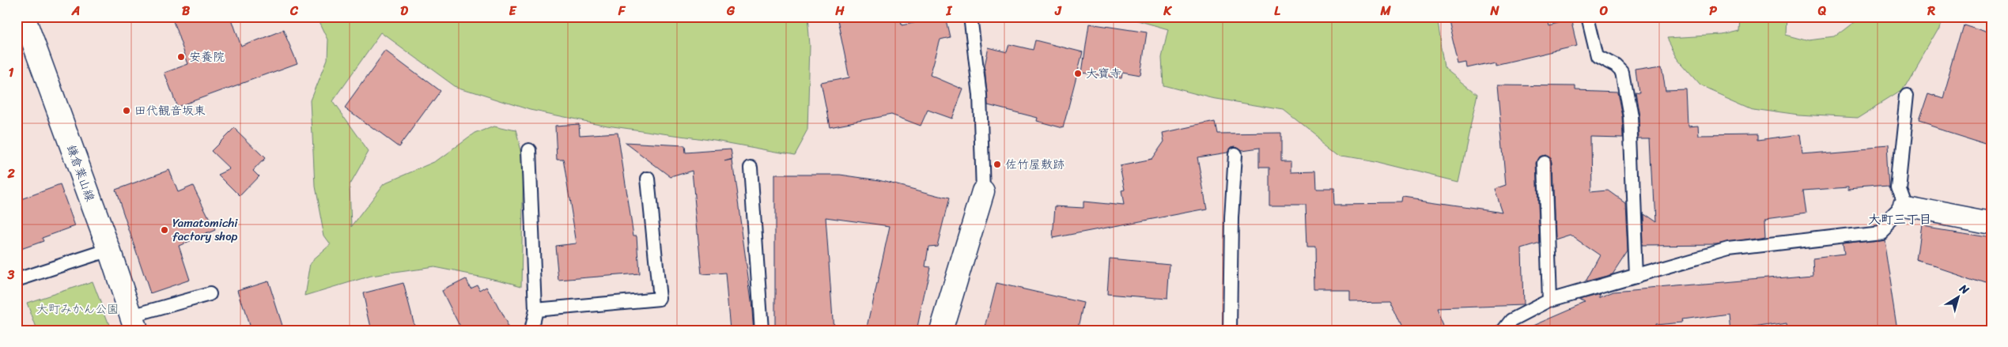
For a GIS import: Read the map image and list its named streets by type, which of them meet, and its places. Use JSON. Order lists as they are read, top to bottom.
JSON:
{
  "streets": {
    "main road": ["鎌倉葉山線"]
  },
  "districts": ["大町三丁目"],
  "parks": ["大町みかん公園"],
  "places": [
    "安養院",
    "大寶寺",
    "田代観音坂東",
    "佐竹屋敷跡",
    "Yamatomichi factory shop"
  ],
  "north": "top right",
  "grid": {
    "columns": [
      "A",
      "B",
      "C",
      "D",
      "E",
      "F",
      "G",
      "H",
      "I",
      "J",
      "K",
      "L",
      "M",
      "N",
      "O",
      "P",
      "Q",
      "R"
    ],
    "rows": ["1", "2", "3"]
  }
}
